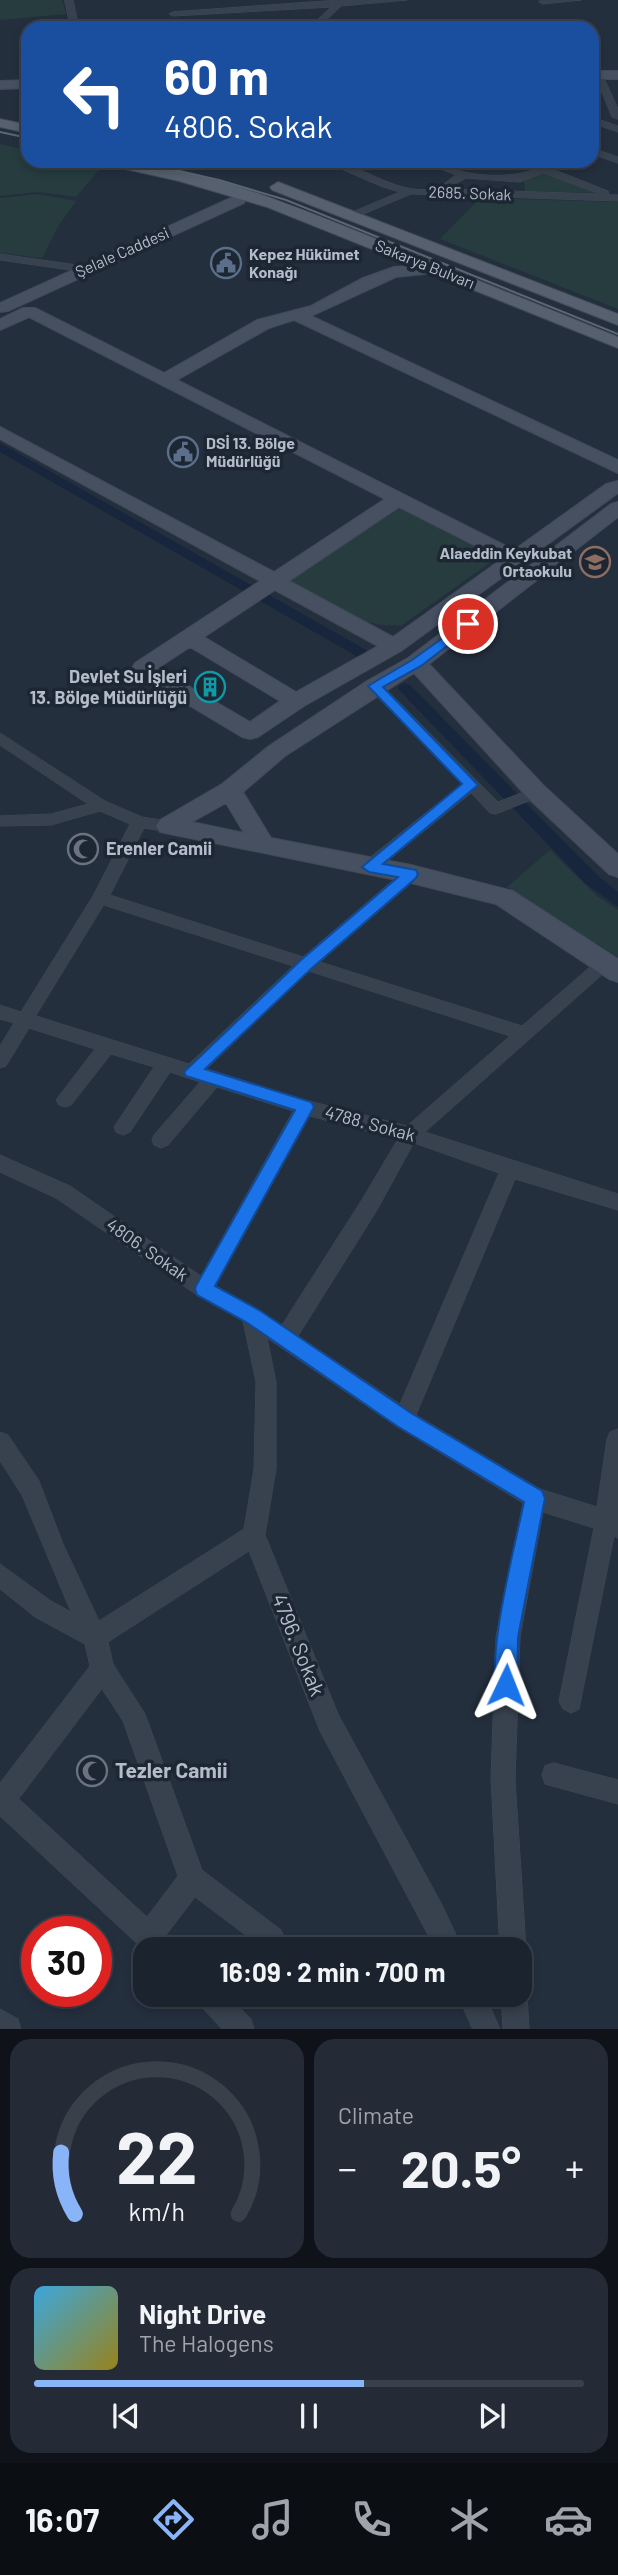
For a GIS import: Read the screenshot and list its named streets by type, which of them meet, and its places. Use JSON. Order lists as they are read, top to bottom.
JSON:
{
  "streets": {
    "main road": ["Sakarya Bulvarı"],
    "street": [
      "2685. Sokak",
      "Şelale Caddesi",
      "4788. Sokak",
      "4806. Sokak",
      "4796. Sokak"
    ]
  },
  "crossings": [
    ["Şelale Caddesi", "Sakarya Bulvarı"]
  ],
  "places": {
    "public building": ["Kepez Hükümet Konağı", "DSİ 13. Bölge Müdürlüğü"],
    "school or university": ["Alaeddin Keykubat Ortaokulu"],
    "building": ["Devlet Su İşleri 13. Bölge Müdürlüğü"],
    "mosque": ["Erenler Camii", "Tezler Camii"]
  },
  "page": {
    "turn": ["60 m", "4806. Sokak"],
    "limit": "30",
    "trip": "16:09 · 2 min · 700 m",
    "tile": "Climate",
    "heat": ["−", "20.5°", "+"],
    "song": ["Night Drive", "The Halogens"],
    "tabs": "16:07",
    "gauge": ["22", "km/h"]
  }
}
